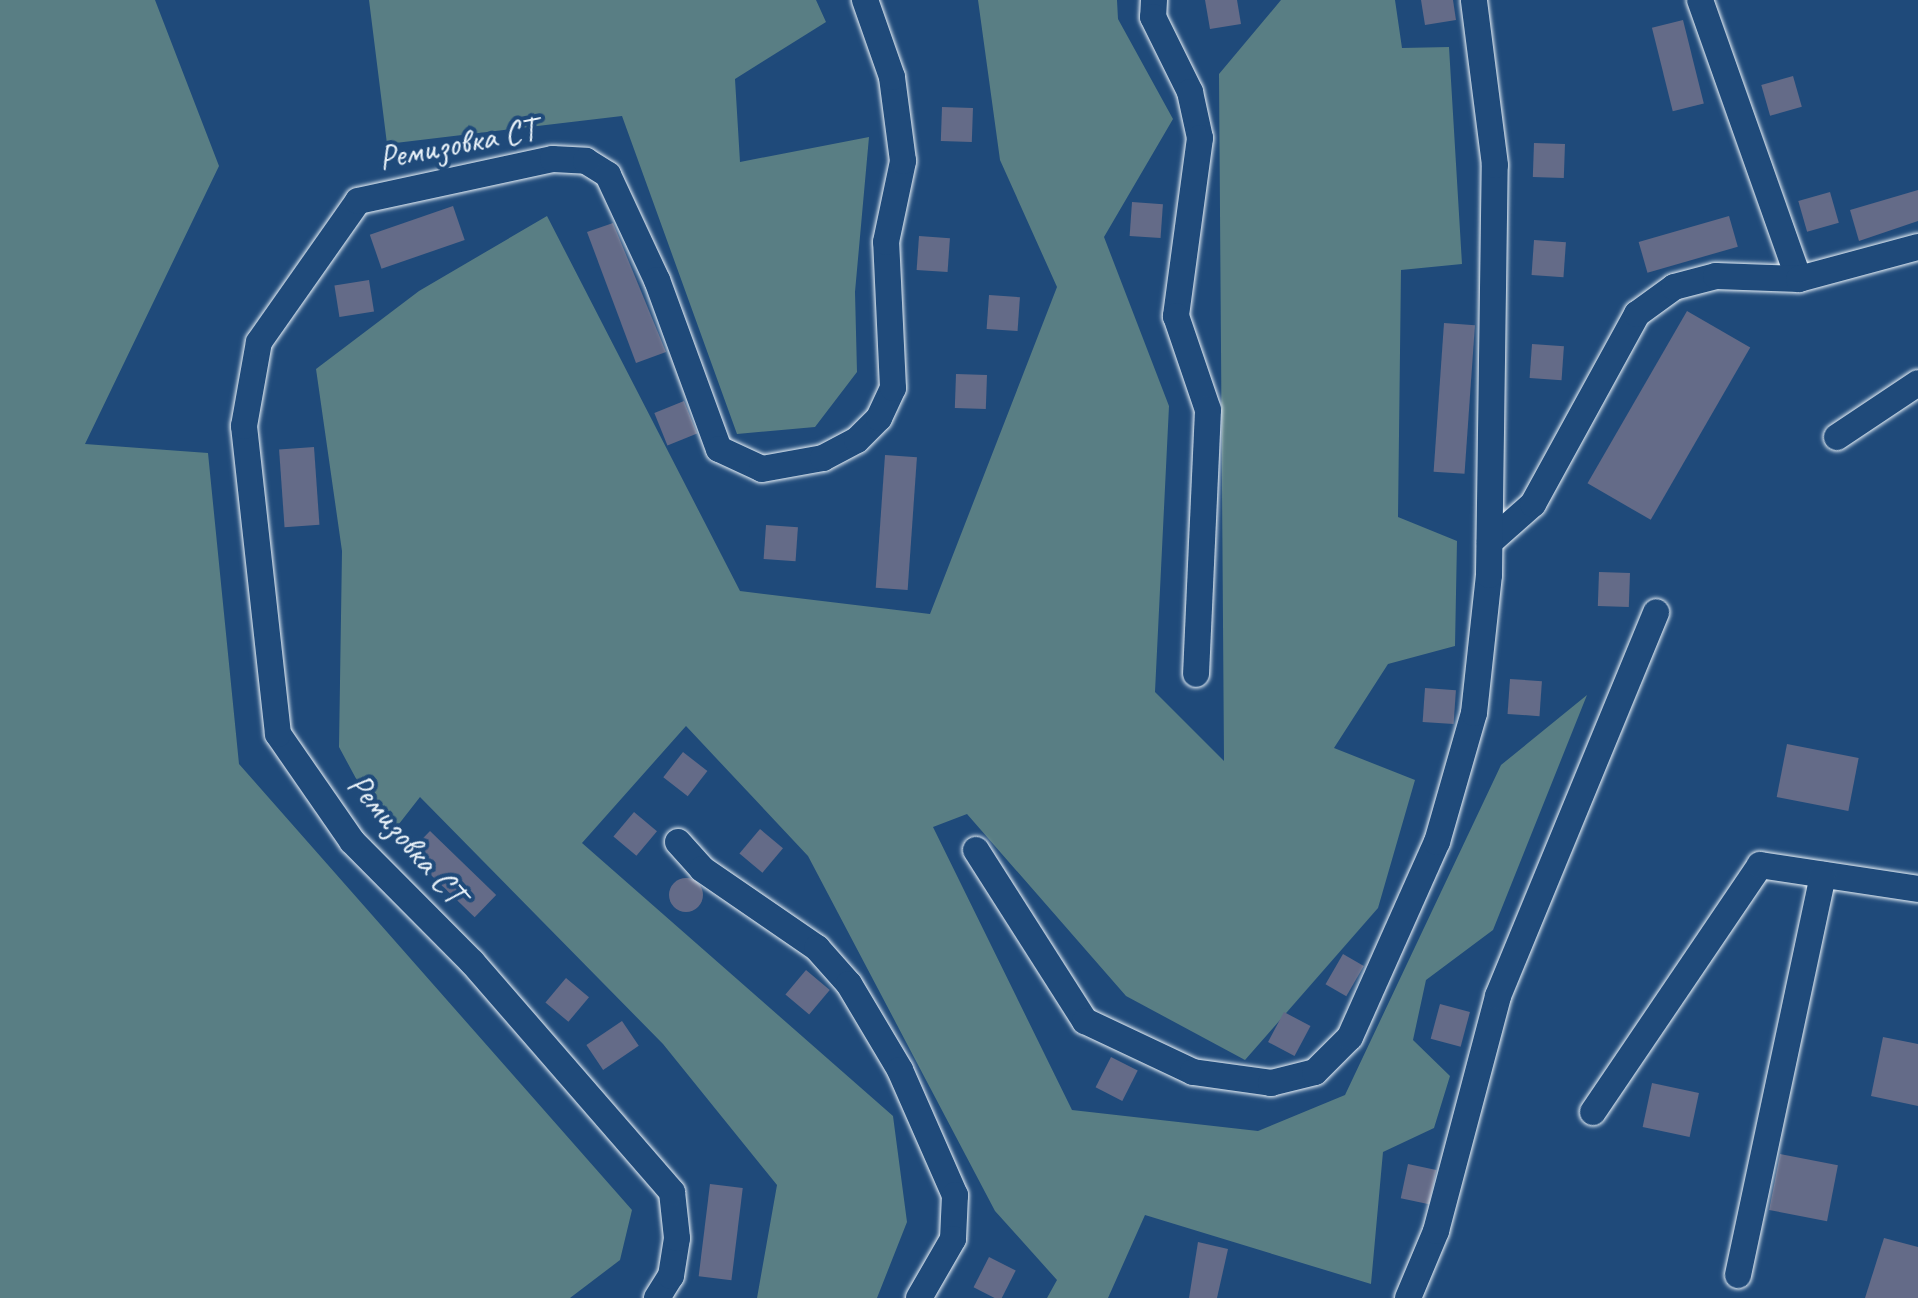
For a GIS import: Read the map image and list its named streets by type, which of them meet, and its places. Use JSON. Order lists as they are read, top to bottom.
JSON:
{
  "streets": {
    "street": ["Ремизовка СТ"]
  }
}
